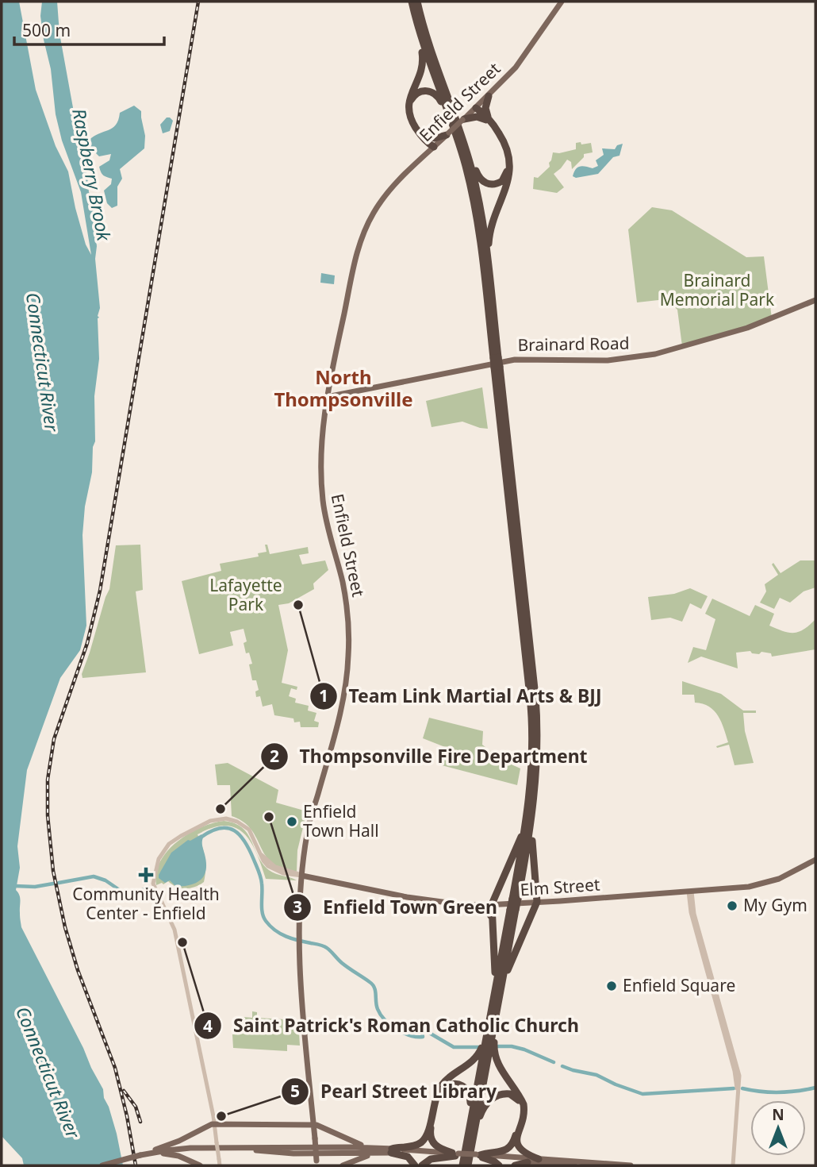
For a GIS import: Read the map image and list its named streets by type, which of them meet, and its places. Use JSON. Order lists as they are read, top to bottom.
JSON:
{
  "streets": {
    "main road": ["Enfield Street", "Brainard Road", "Elm Street"]
  },
  "crossings": [
    ["Enfield Street", "Brainard Road"],
    ["Enfield Street", "Elm Street"]
  ],
  "districts": ["North Thompsonville"],
  "water": ["Raspberry Brook", "Connecticut River"],
  "parks": ["Brainard Memorial Park", "Lafayette Park"],
  "places": {
    "other": [
      "Team Link Martial Arts & BJJ",
      "Thompsonville Fire Department",
      "Enfield Town Green",
      "Enfield Town Hall",
      "My Gym",
      "Saint Patrick's Roman Catholic Church",
      "Enfield Square",
      "Pearl Street Library"
    ],
    "health": ["Community Health Center - Enfield"]
  },
  "scale_bar": "500 m",
  "north": "top"
}
